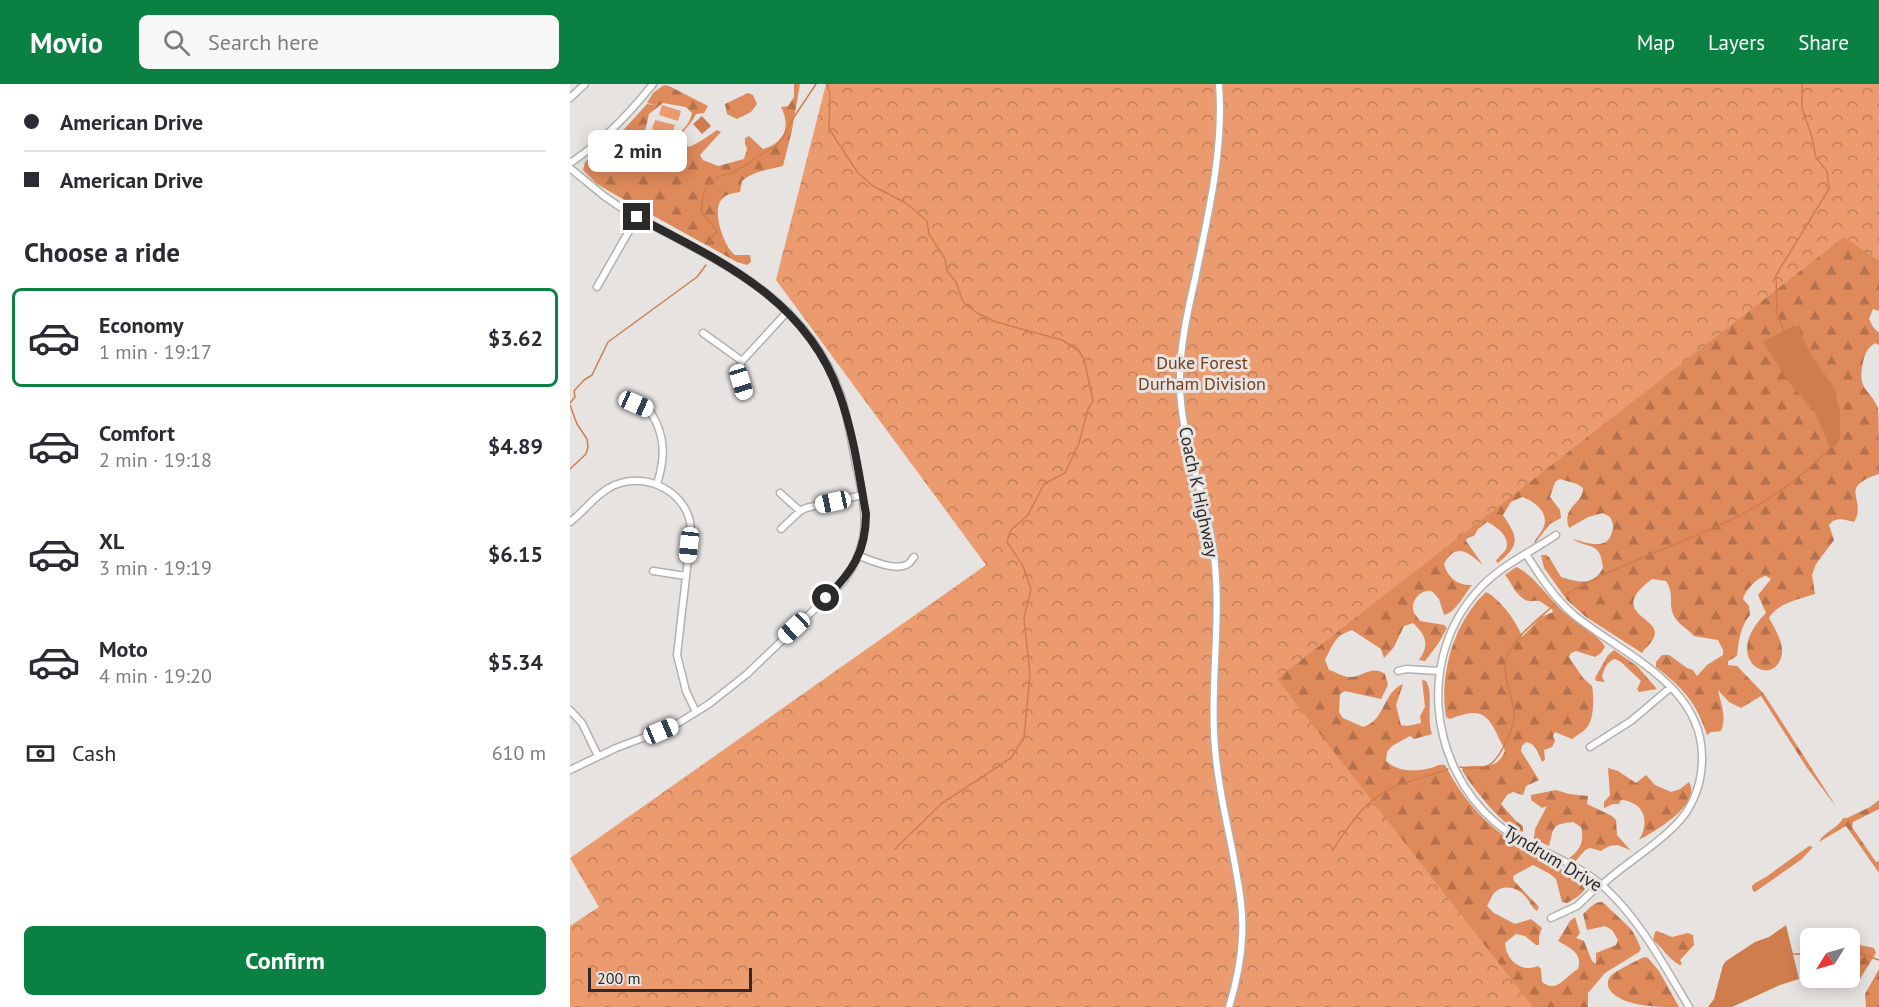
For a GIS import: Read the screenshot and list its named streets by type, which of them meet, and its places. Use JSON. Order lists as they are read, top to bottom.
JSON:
{
  "streets": {
    "street": ["Coach K Highway", "Tyndrum Drive"]
  },
  "parks": ["Duke Forest Durham Division"],
  "scale_bar": "200 m",
  "north": "bottom left",
  "page": {
    "header": "Movio",
    "search": "Search here",
    "nav": ["Map", "Layers", "Share"],
    "banner": ["American Drive", "American Drive"],
    "bubble": "2 min",
    "heading": "Choose a ride",
    "list": [
      {
        "name": "Economy",
        "note": "1 min · 19:17",
        "value": "$3.62"
      },
      {
        "name": "Comfort",
        "note": "2 min · 19:18",
        "value": "$4.89"
      },
      {
        "name": "XL",
        "note": "3 min · 19:19",
        "value": "$6.15"
      },
      {
        "name": "Moto",
        "note": "4 min · 19:20",
        "value": "$5.34"
      }
    ],
    "pay": ["Cash", "610 m"],
    "buttons": "Confirm",
    "scale": "200 m"
  }
}
